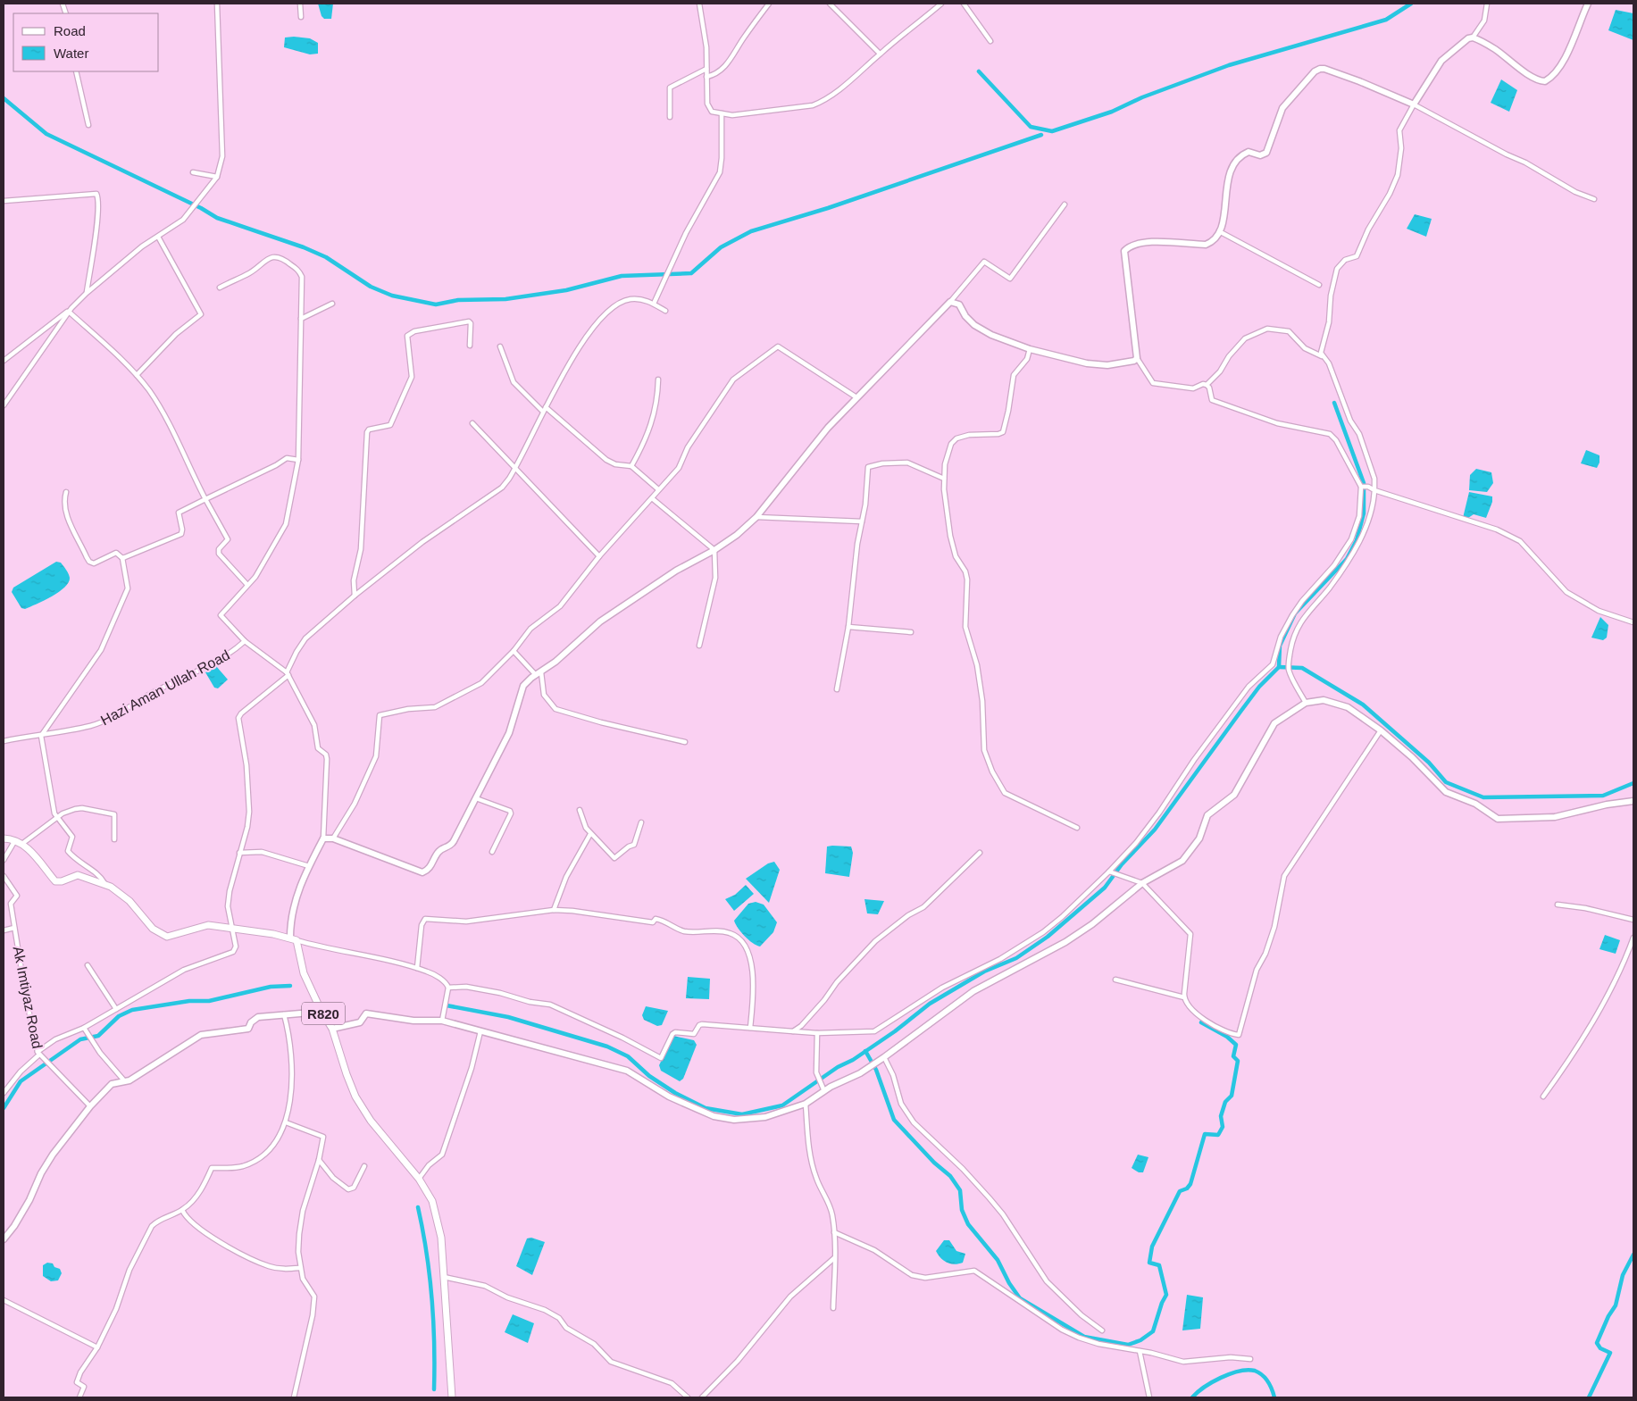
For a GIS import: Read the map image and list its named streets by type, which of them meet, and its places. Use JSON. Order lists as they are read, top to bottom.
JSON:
{
  "streets": {
    "main road": ["R820"],
    "street": ["Hazi Aman Ullah Road", "Ak Imtiyaz Road"]
  },
  "legend": ["Road", "Water"]
}
